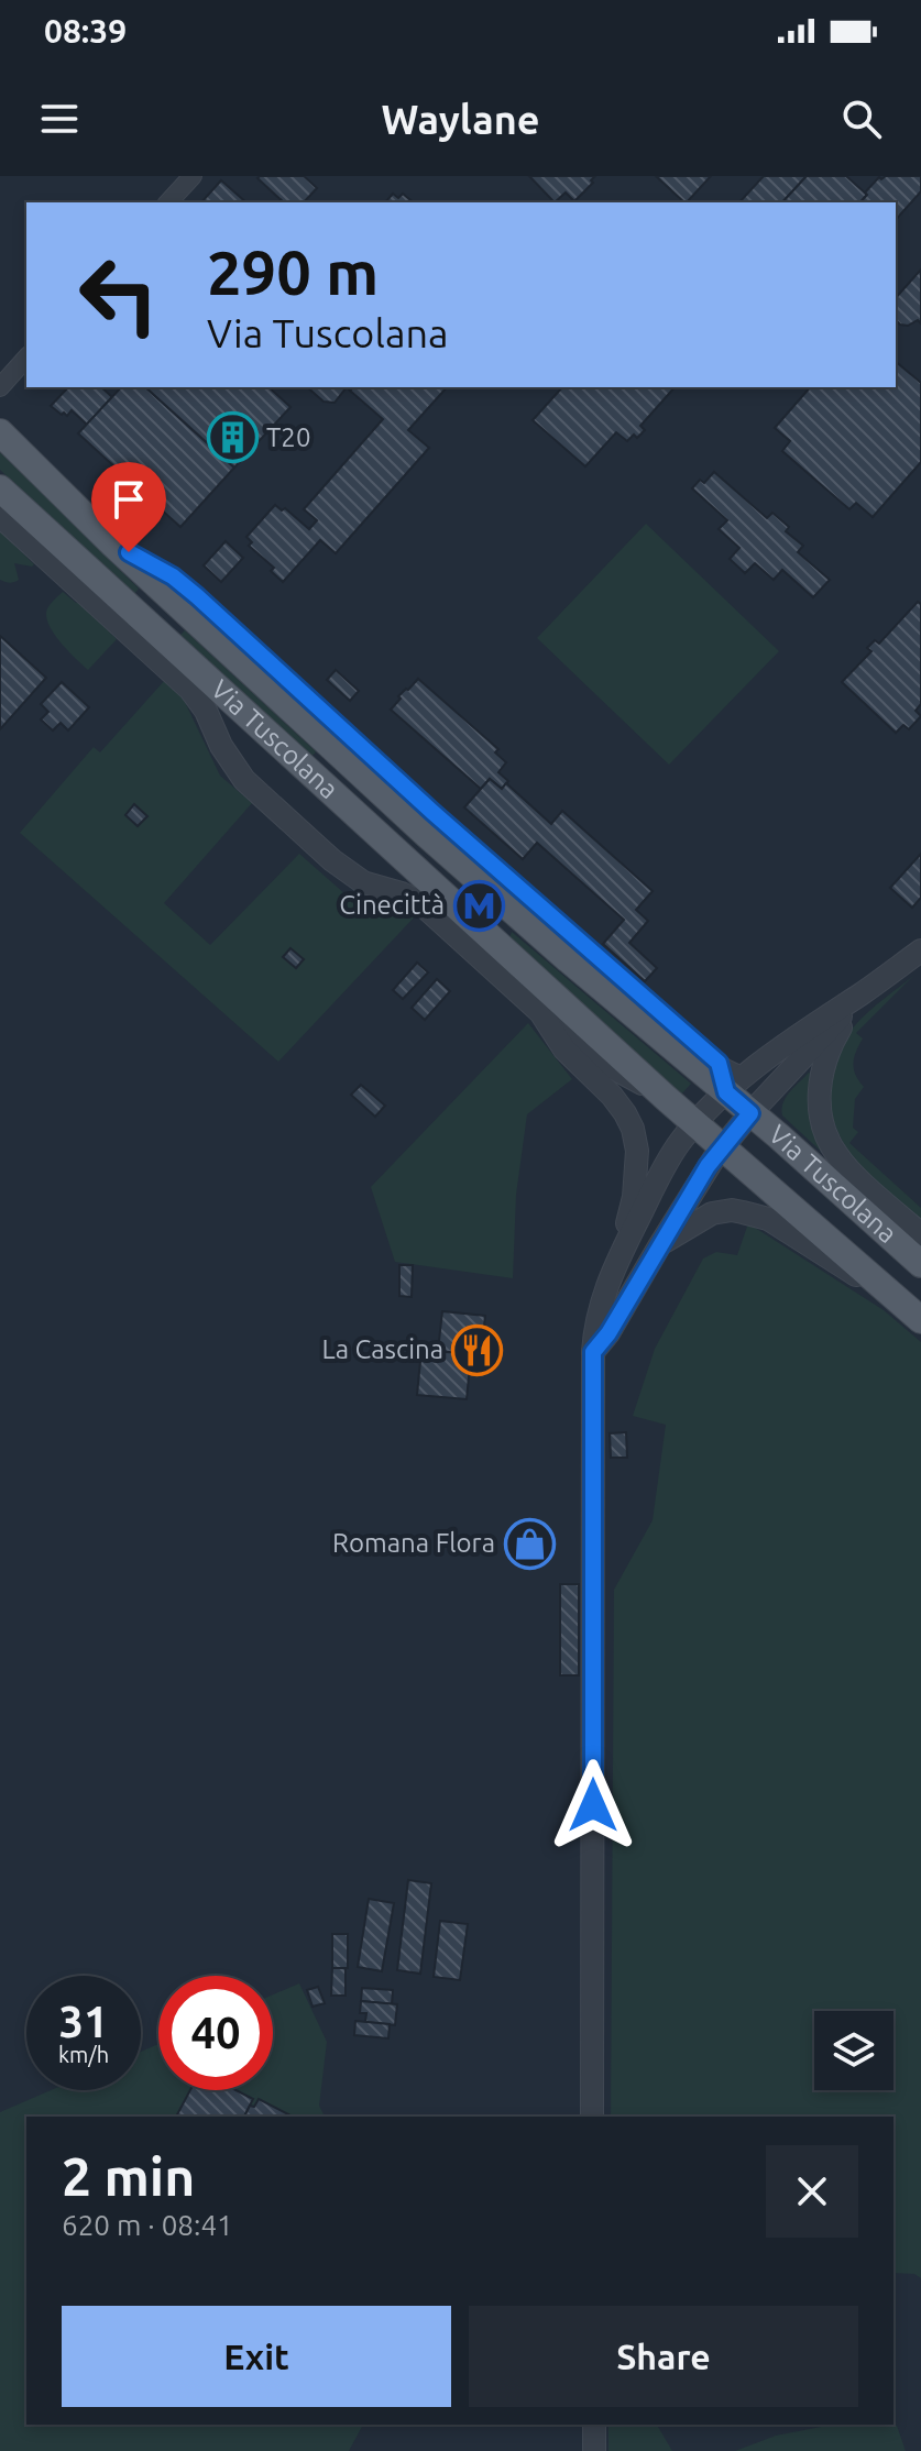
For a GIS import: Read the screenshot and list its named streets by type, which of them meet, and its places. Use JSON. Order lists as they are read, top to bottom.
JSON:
{
  "streets": {
    "main road": ["Via Tuscolana"]
  },
  "places": {
    "building": ["T20"],
    "metro station": ["Cinecittà"],
    "restaurant": ["La Cascina"],
    "shop": ["Romana Flora"]
  },
  "page": {
    "status": "08:39",
    "header": "Waylane",
    "turn": ["290 m", "Via Tuscolana"],
    "speed": "31 km/h",
    "limit": "40",
    "heading": ["2 min", "620 m · 08:41"],
    "buttons": ["Exit", "Share"]
  }
}
